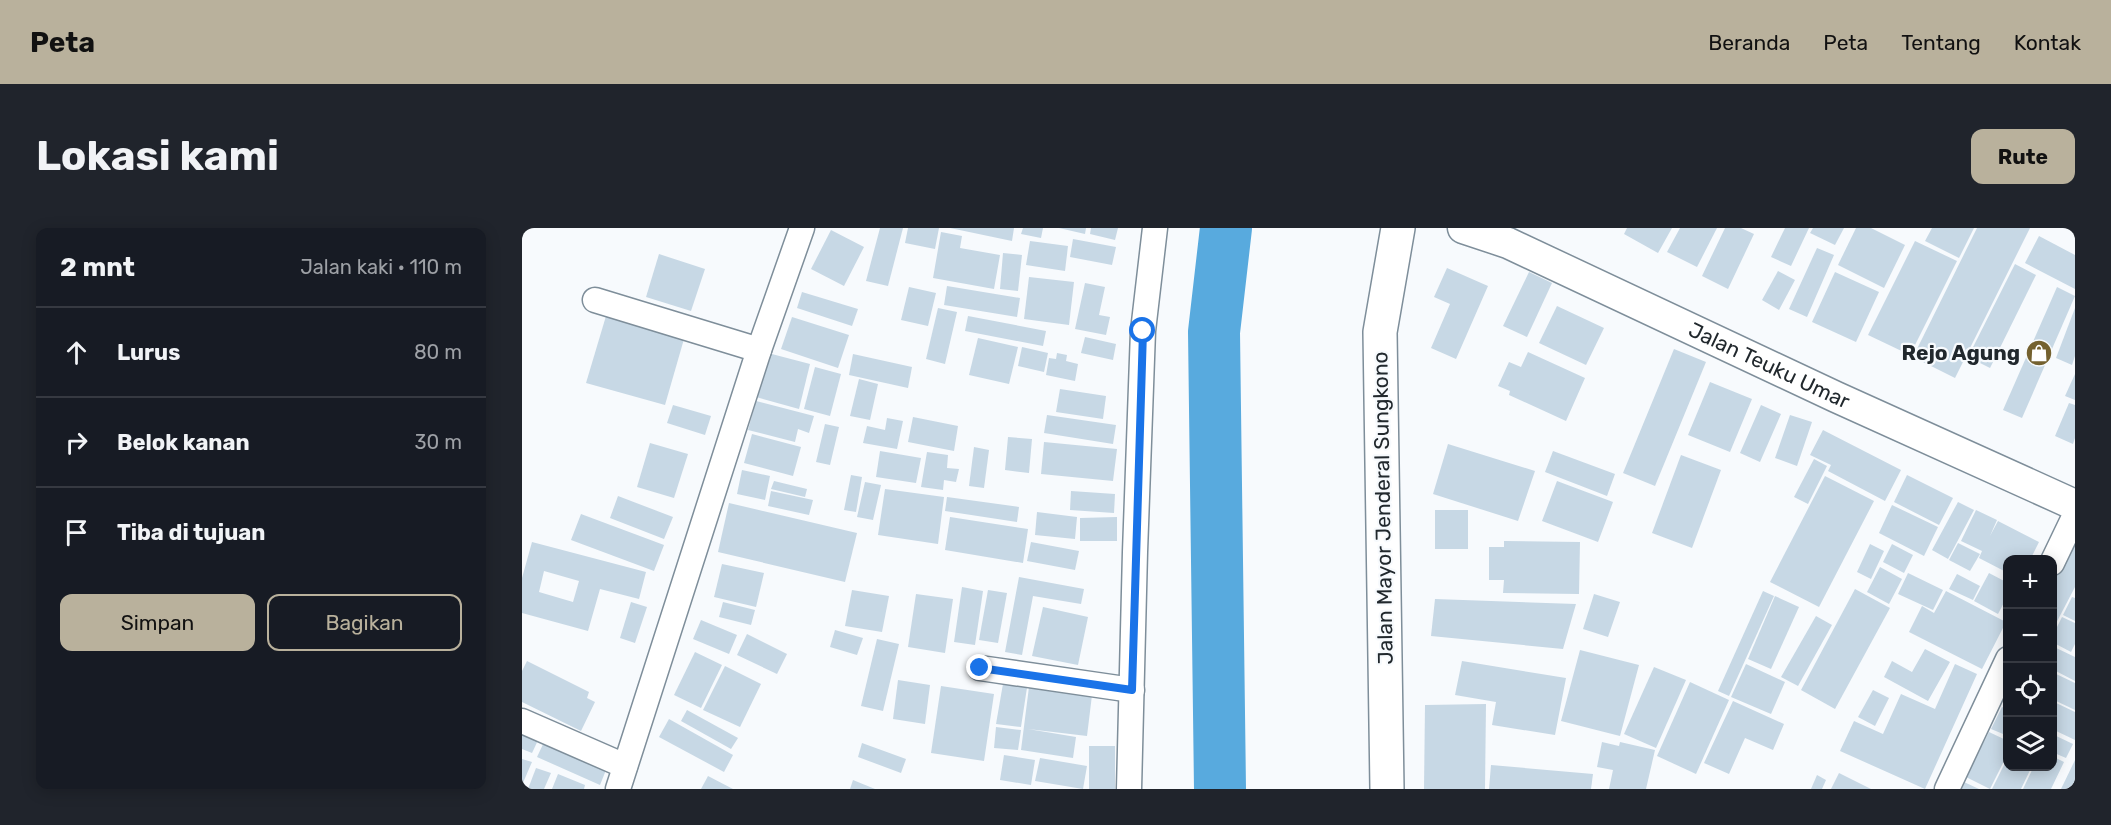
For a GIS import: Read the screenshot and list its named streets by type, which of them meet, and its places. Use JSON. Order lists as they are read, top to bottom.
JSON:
{
  "streets": {
    "main road": ["Jalan Mayor Jenderal Sungkono"],
    "street": ["Jalan Teuku Umar"]
  },
  "places": {
    "shop": ["Rejo Agung"]
  },
  "page": {
    "header": "Peta",
    "nav": [
      "Beranda",
      "Peta",
      "Tentang",
      "Kontak"
    ],
    "buttons": [
      "Rute",
      ["Simpan", "Bagikan"]
    ],
    "title": "Lokasi kami",
    "heading": ["2 mnt", "Jalan kaki · 110 m"],
    "list": [
      ["Lurus", "80 m"],
      ["Belok kanan", "30 m"],
      "Tiba di tujuan"
    ],
    "map_buttons": ["+", "−"]
  }
}
